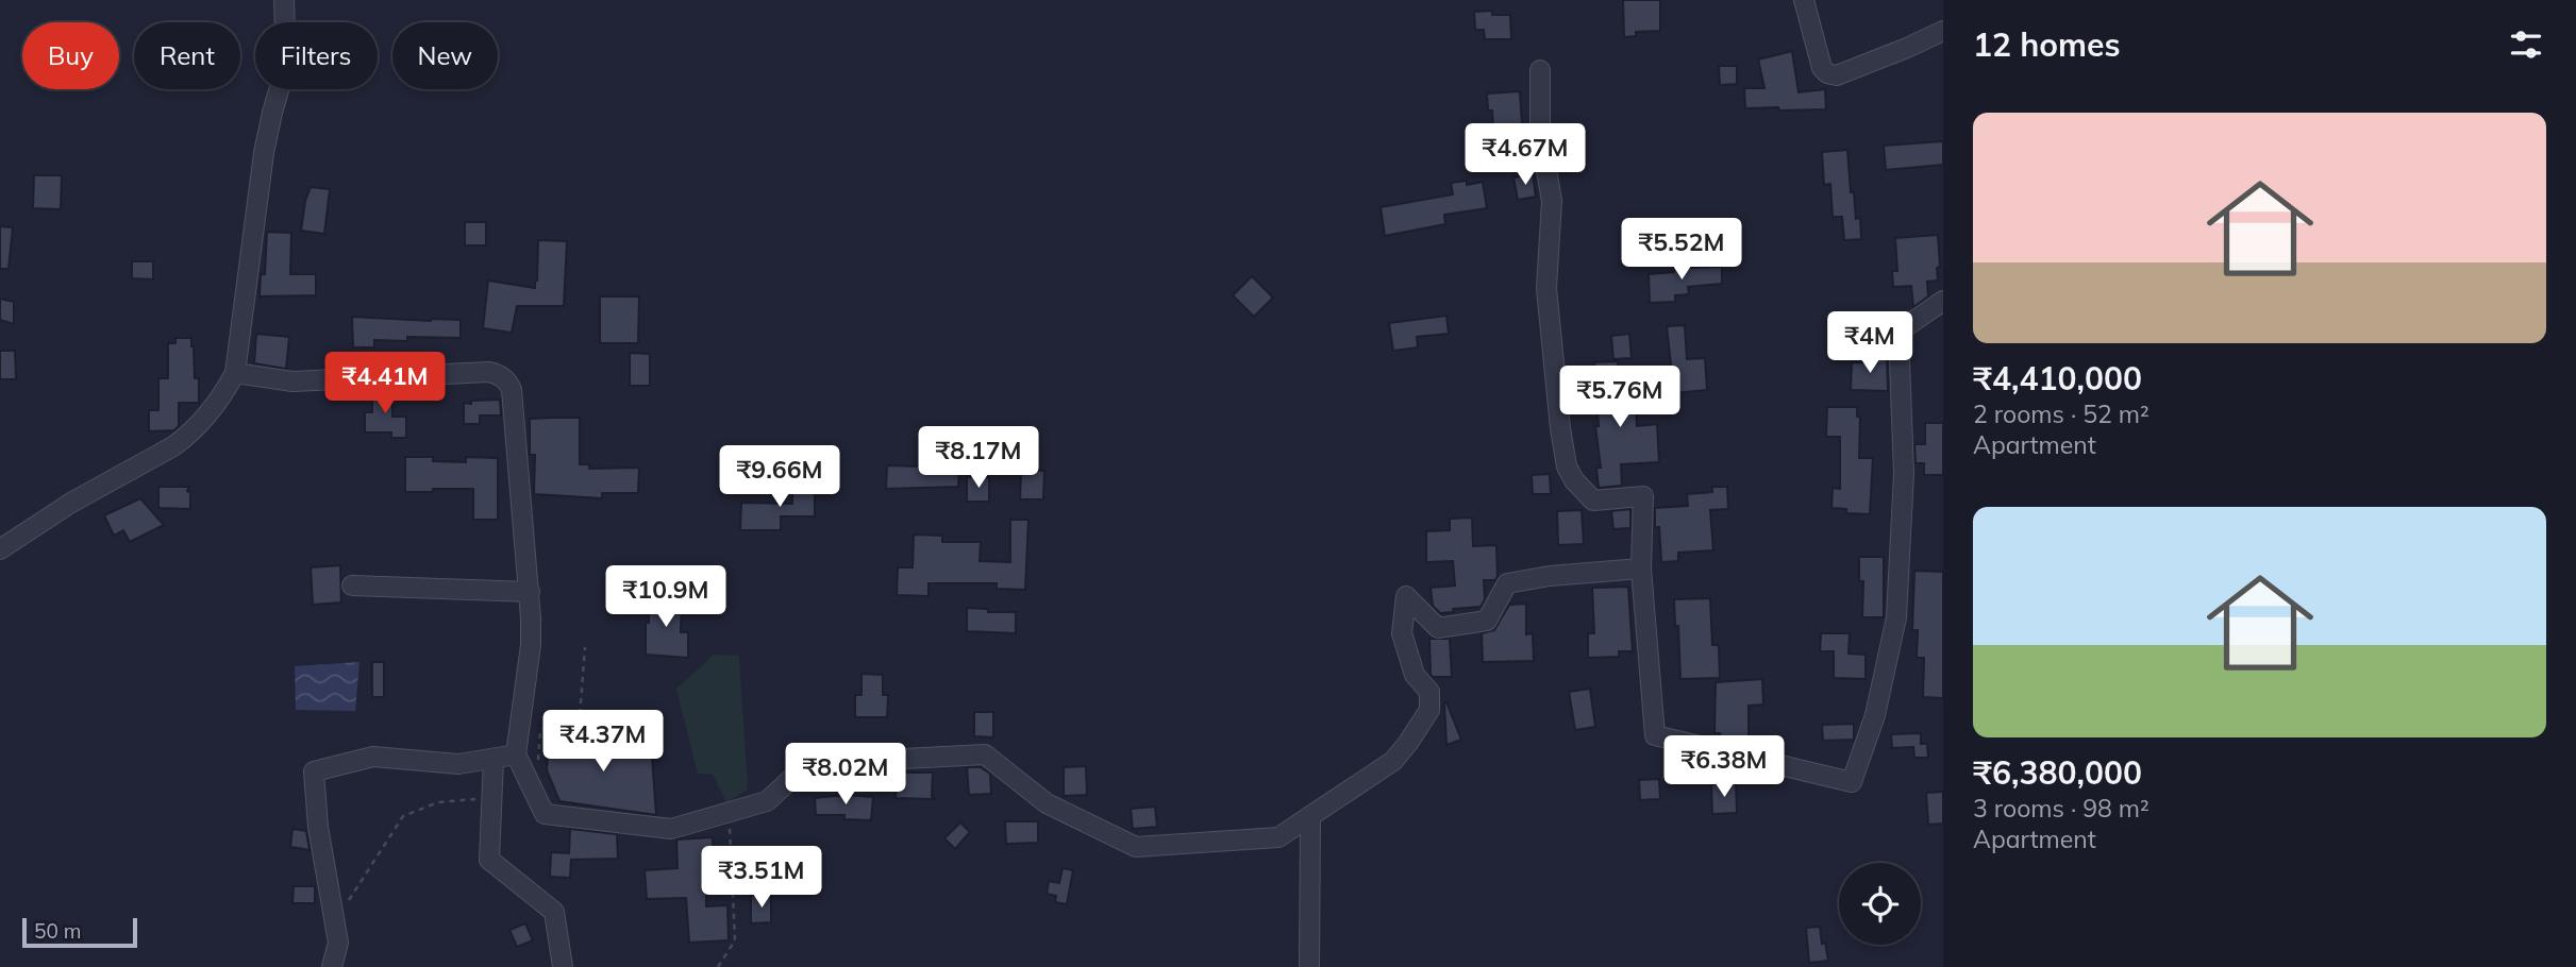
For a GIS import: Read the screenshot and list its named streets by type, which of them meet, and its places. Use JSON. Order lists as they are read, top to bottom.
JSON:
{
  "scale_bar": "50 m",
  "page": {
    "heading": "12 homes",
    "chip": [
      "Buy",
      "Rent",
      "Filters",
      "New"
    ],
    "list": [
      {
        "name": "₹4,410,000",
        "note": "2 rooms · 52 m² · Apartment"
      },
      {
        "name": "₹6,380,000",
        "note": "3 rooms · 98 m² · Apartment"
      }
    ],
    "price": [
      "₹4.67M",
      "₹5.52M",
      "₹4M",
      "₹4.41M",
      "₹5.76M",
      "₹8.17M",
      "₹9.66M",
      "₹10.9M",
      "₹4.37M",
      "₹6.38M",
      "₹8.02M",
      "₹3.51M"
    ],
    "scale": "50 m"
  }
}
